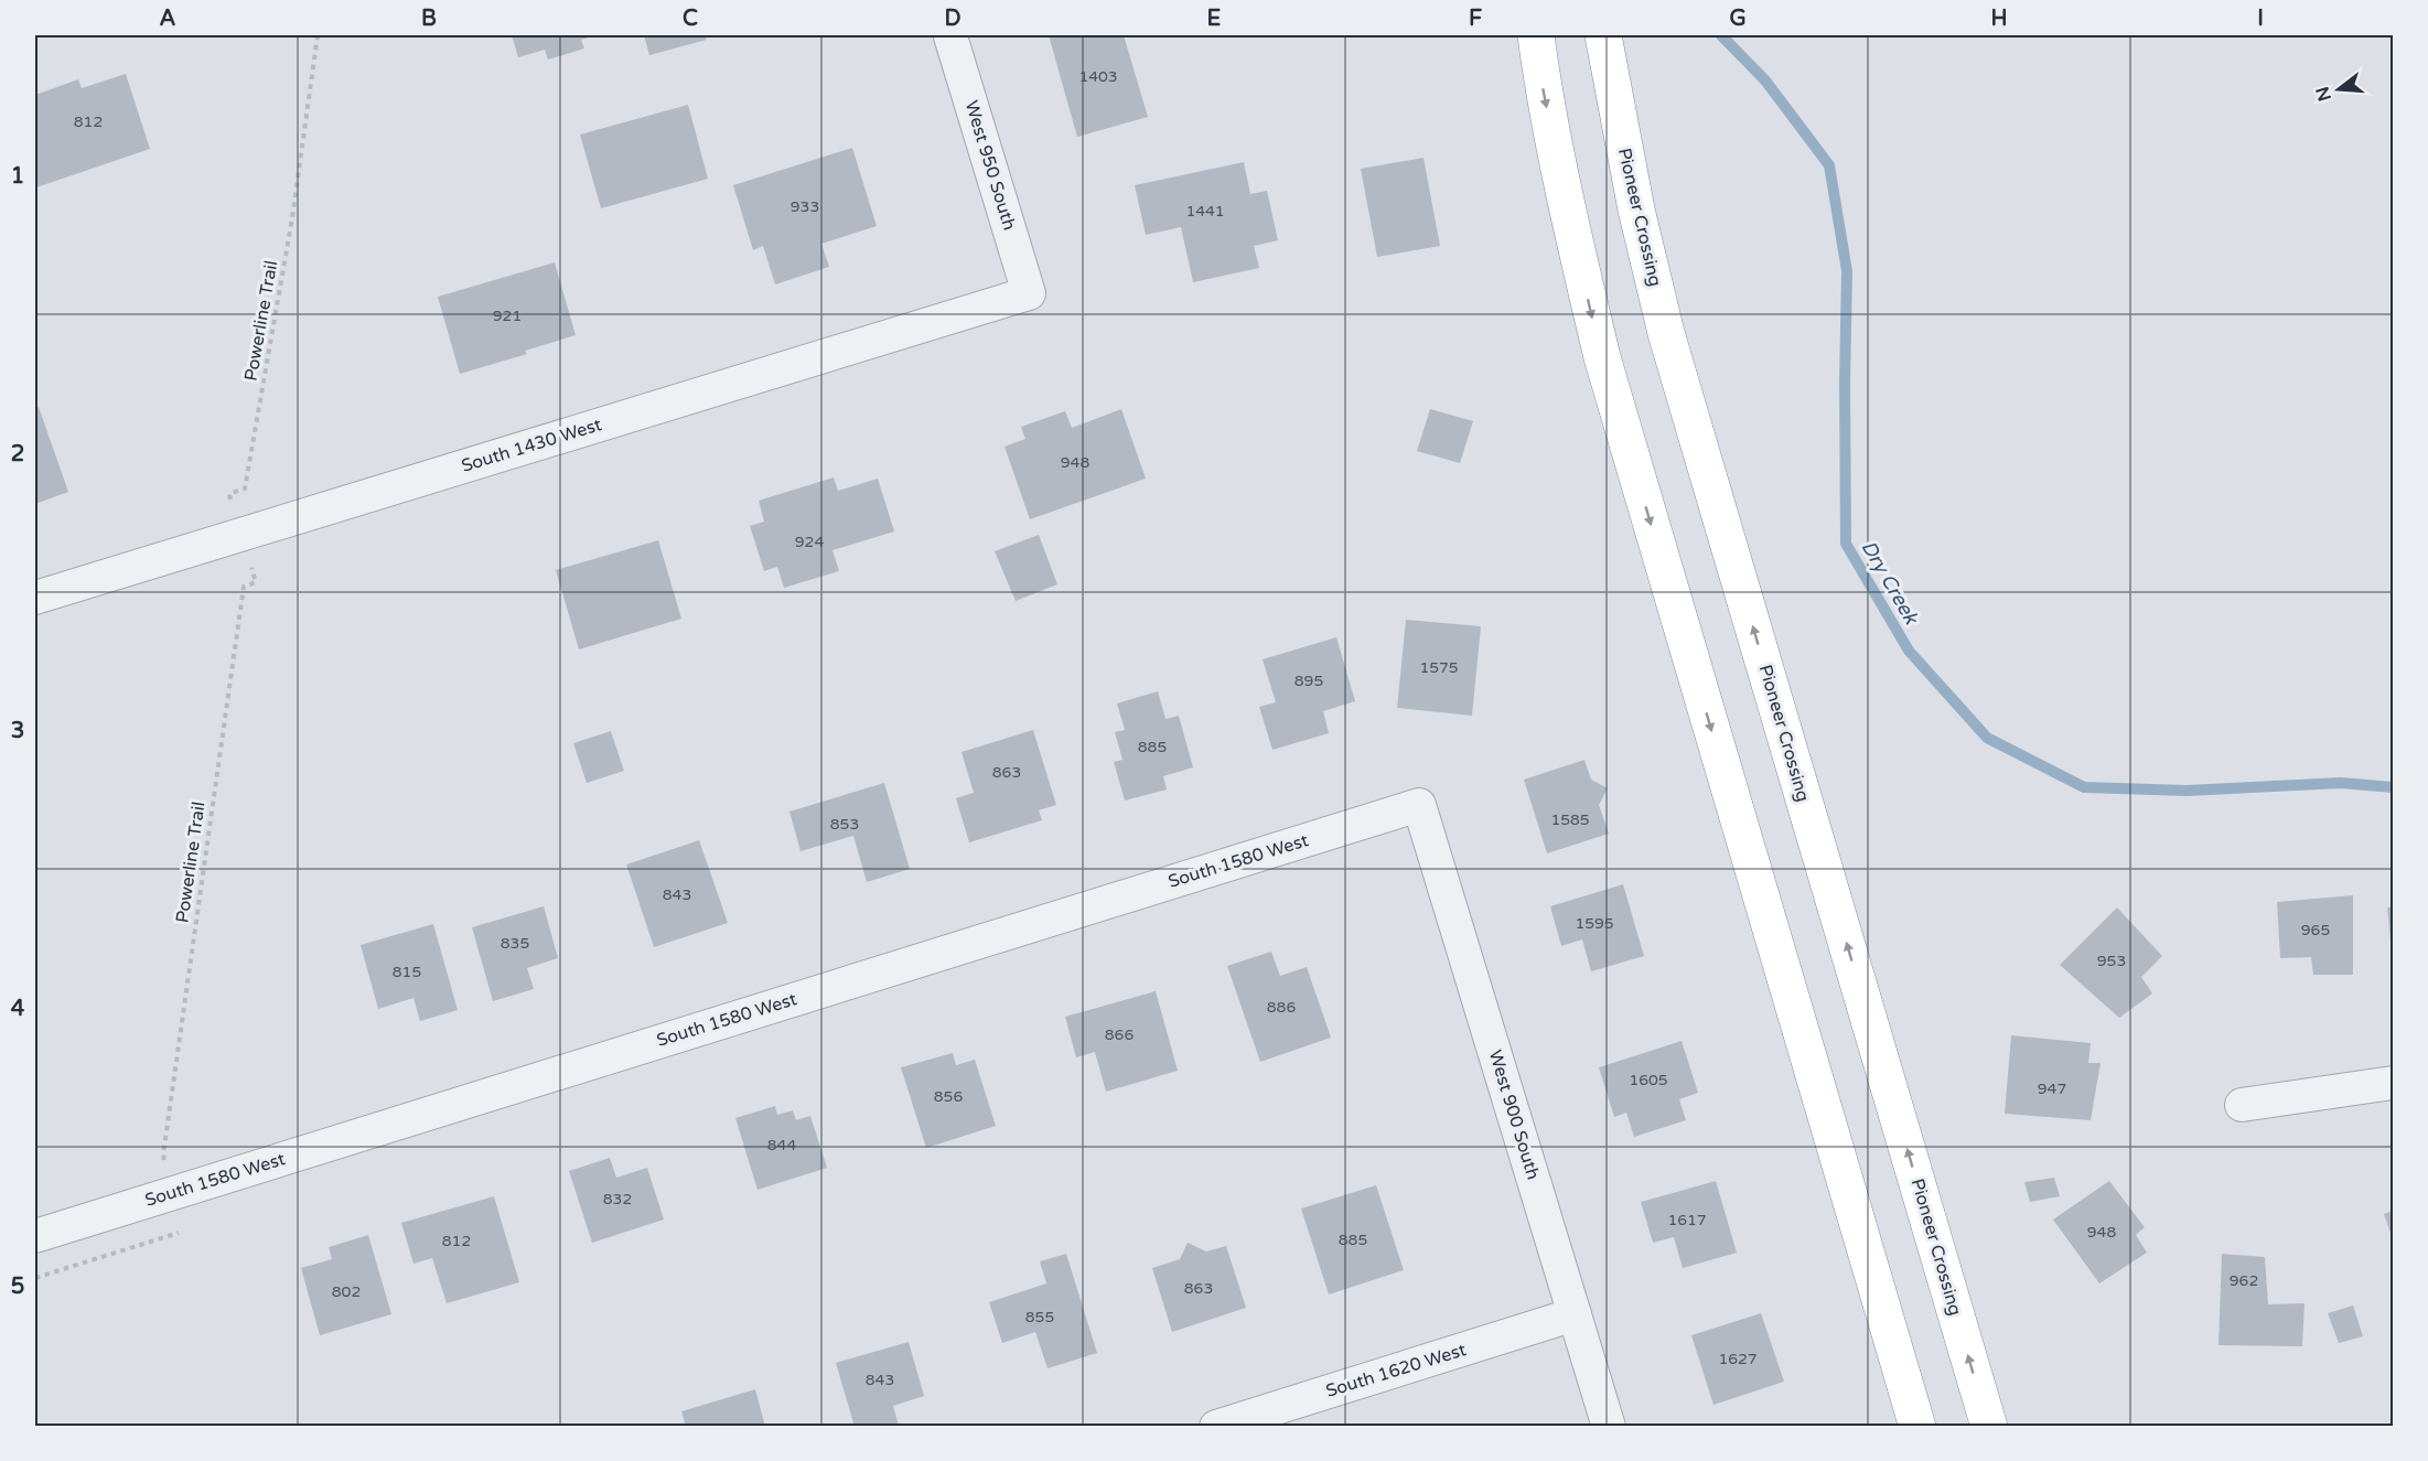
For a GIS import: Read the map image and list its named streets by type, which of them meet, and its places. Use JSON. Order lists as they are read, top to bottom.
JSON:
{
  "streets": {
    "highway": ["Pioneer Crossing"],
    "street": [
      "West 950 South",
      "South 1430 West",
      "South 1580 West",
      "West 900 South",
      "South 1620 West"
    ],
    "path": ["Powerline Trail"]
  },
  "crossings": [
    ["West 950 South", "South 1430 West"],
    ["South 1580 West", "West 900 South"],
    ["West 900 South", "South 1620 West"]
  ],
  "water": ["Dry Creek"],
  "house_numbers": [
    "1403",
    "812",
    "933",
    "1441",
    "921",
    "948",
    "924",
    "1575",
    "895",
    "885",
    "863",
    "1585",
    "853",
    "843",
    "1595",
    "965",
    "835",
    "953",
    "815",
    "886",
    "866",
    "1605",
    "947",
    "856",
    "844",
    "832",
    "1617",
    "948",
    "885",
    "812",
    "962",
    "863",
    "802",
    "855",
    "1627",
    "843"
  ],
  "north": "left",
  "grid": {
    "columns": [
      "A",
      "B",
      "C",
      "D",
      "E",
      "F",
      "G",
      "H",
      "I"
    ],
    "rows": [
      "1",
      "2",
      "3",
      "4",
      "5"
    ]
  }
}
